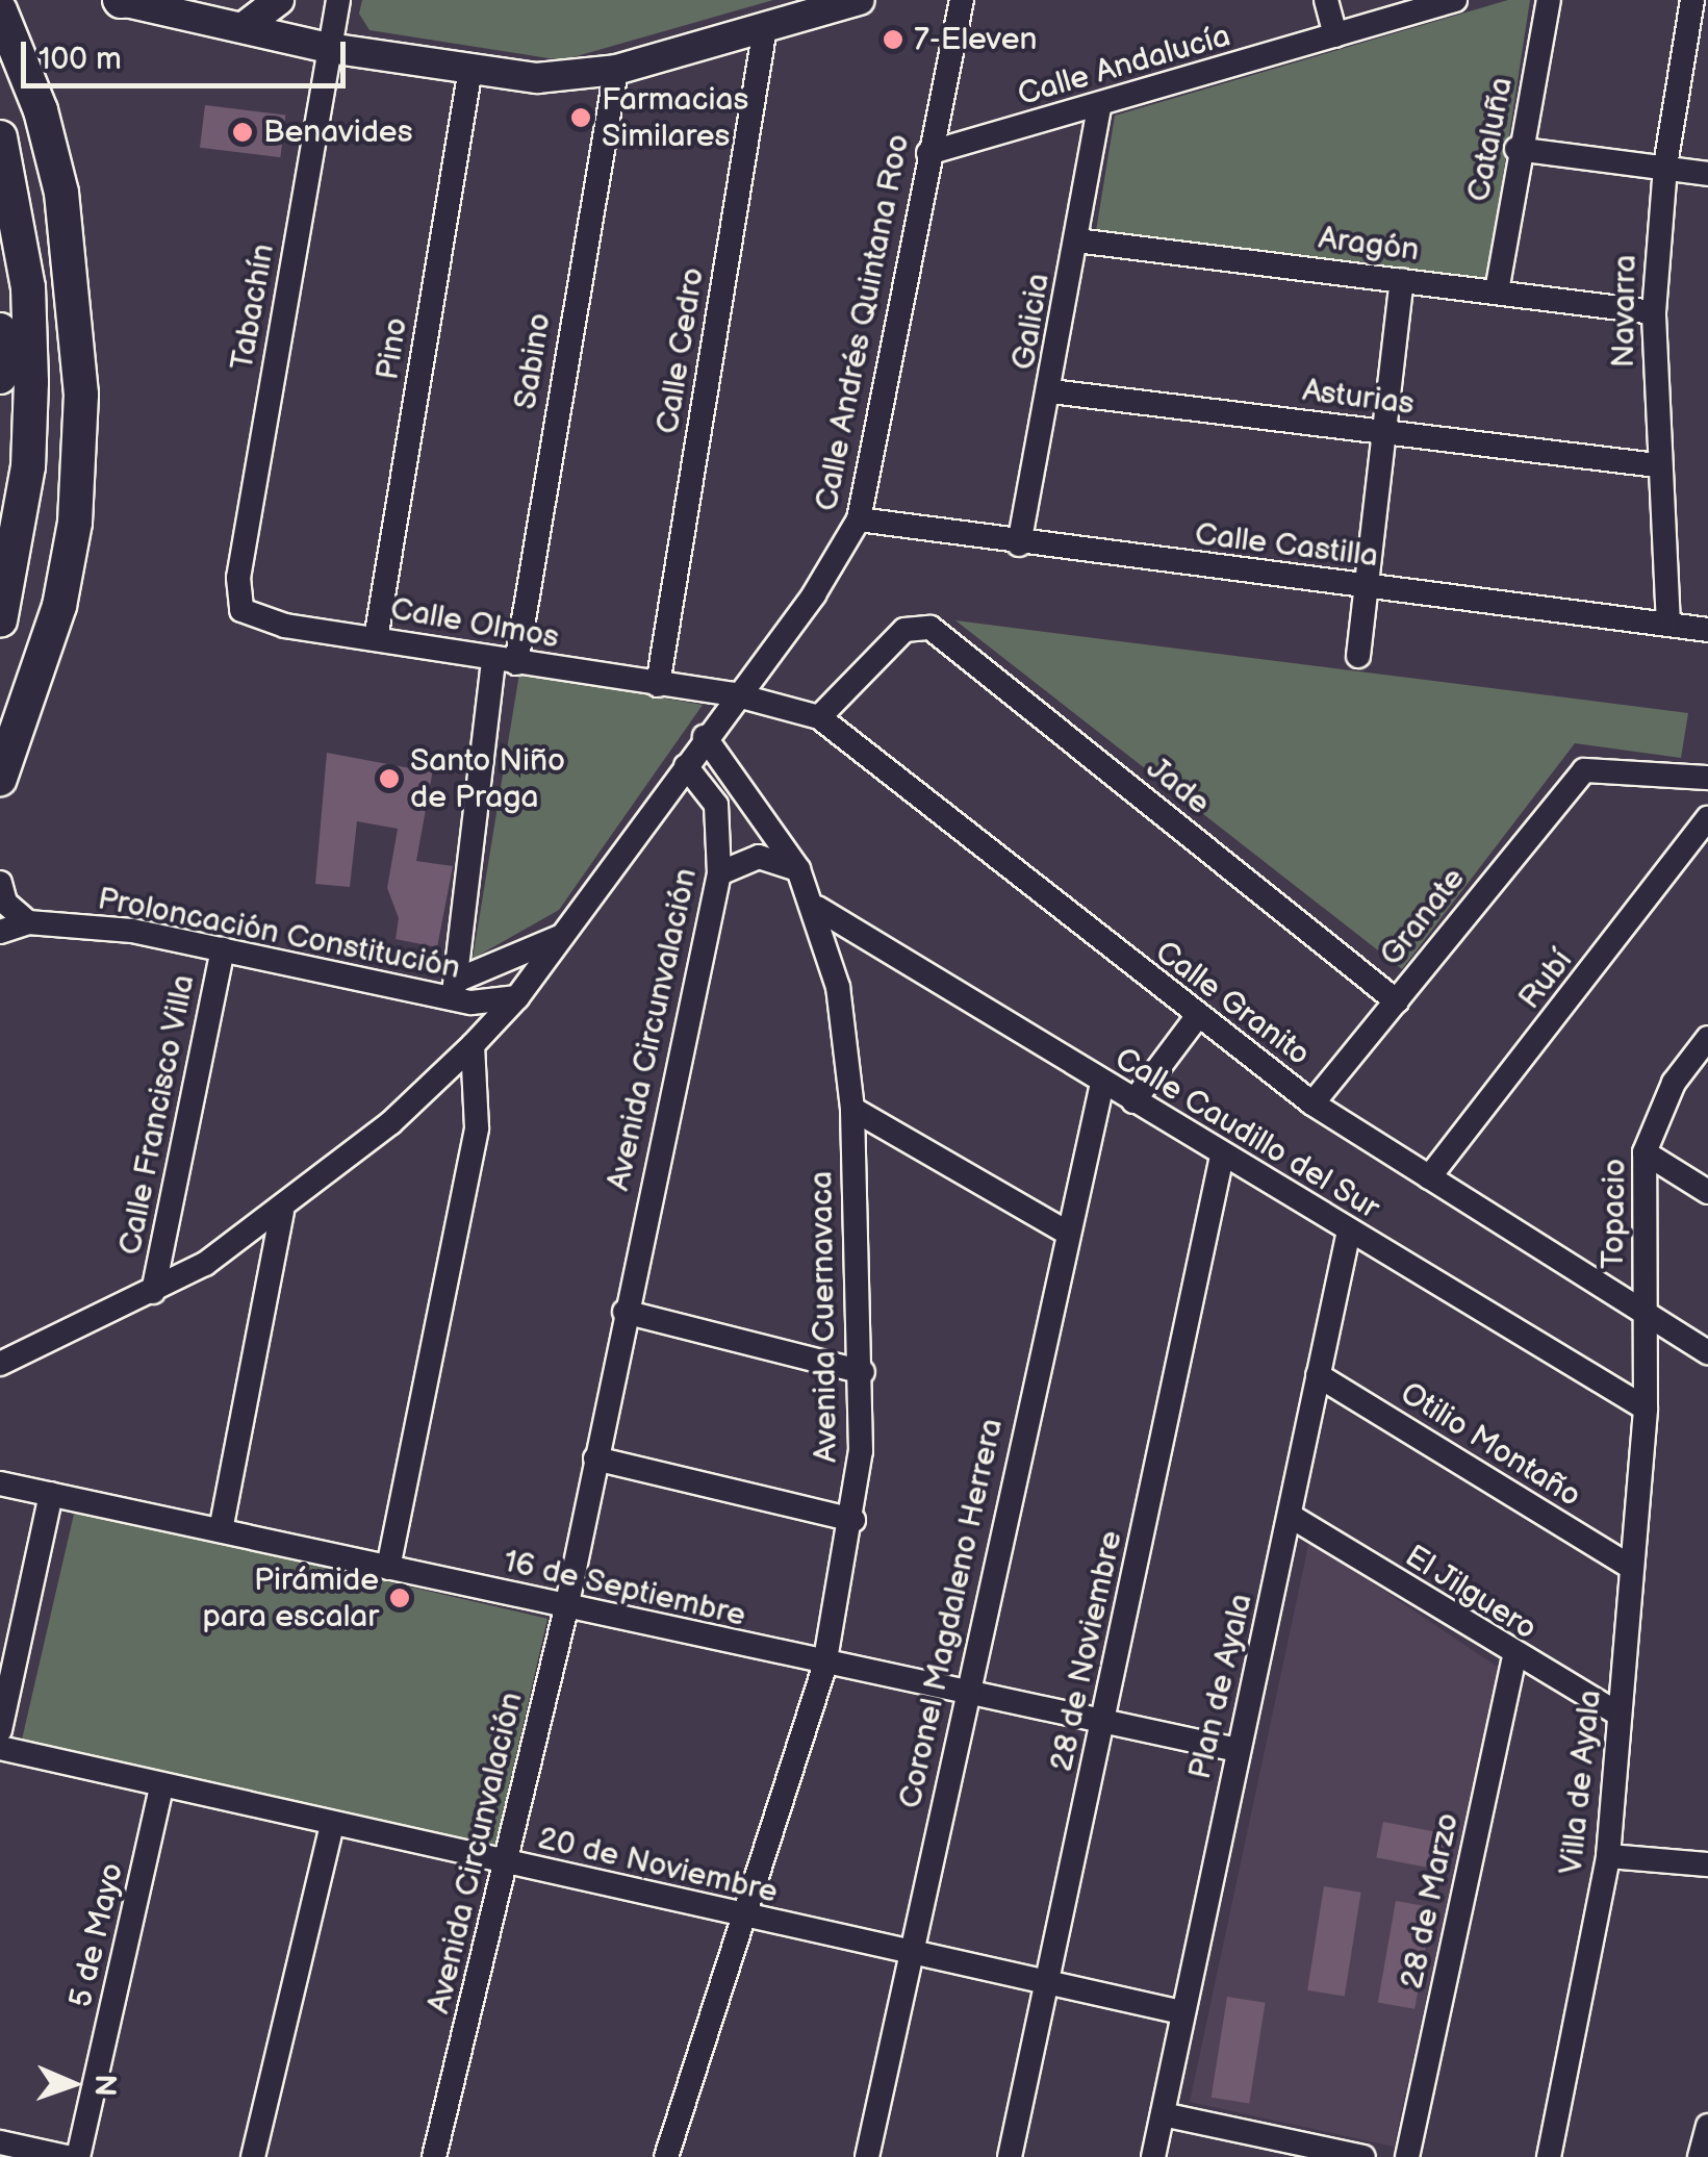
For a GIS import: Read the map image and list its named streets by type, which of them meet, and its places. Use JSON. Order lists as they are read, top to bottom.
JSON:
{
  "streets": {
    "street": [
      "Calle Andalucía",
      "Cataluña",
      "Aragón",
      "Tabachín",
      "Navarra",
      "Galicia",
      "Calle Andrés Quintana Roo",
      "Pino",
      "Calle Cedro",
      "Sabino",
      "Asturias",
      "Calle Castilla",
      "Calle Olmos",
      "Jade",
      "Granate",
      "Proloncación Constitución",
      "Rubí",
      "Calle Granito",
      "Avenida Circunvalación",
      "Calle Francisco Villa",
      "Calle Caudillo del Sur",
      "Topacio",
      "Avenida Cuernavaca",
      "Otilio Montaño",
      "16 de Septiembre",
      "El Jilguero",
      "Coronel Magdaleno Herrera",
      "28 de Noviembre",
      "Plan de Ayala",
      "Villa de Ayala",
      "20 de Noviembre",
      "28 de Marzo",
      "5 de Mayo"
    ]
  },
  "crossings": [
    ["Calle Andalucía", "Galicia"],
    ["Calle Andalucía", "Calle Andrés Quintana Roo"],
    ["Cataluña", "Aragón"],
    ["Aragón", "Navarra"],
    ["Aragón", "Galicia"],
    ["Tabachín", "Calle Olmos"],
    ["Navarra", "Asturias"],
    ["Navarra", "Calle Castilla"],
    ["Galicia", "Asturias"],
    ["Galicia", "Calle Castilla"],
    ["Calle Andrés Quintana Roo", "Calle Castilla"],
    ["Calle Andrés Quintana Roo", "Calle Olmos"],
    ["Calle Andrés Quintana Roo", "Calle Granito"],
    ["Calle Andrés Quintana Roo", "Avenida Circunvalación"],
    ["Calle Andrés Quintana Roo", "Avenida Cuernavaca"],
    ["Pino", "Calle Olmos"],
    ["Calle Cedro", "Calle Olmos"],
    ["Sabino", "Calle Olmos"],
    ["Sabino", "Proloncación Constitución"],
    ["Calle Olmos", "Calle Granito"],
    ["Jade", "Granate"],
    ["Jade", "Calle Granito"],
    ["Granate", "Calle Granito"],
    ["Proloncación Constitución", "Avenida Circunvalación"],
    ["Proloncación Constitución", "Calle Francisco Villa"],
    ["Rubí", "Calle Granito"],
    ["Calle Granito", "Topacio"],
    ["Avenida Circunvalación", "Calle Francisco Villa"],
    ["Avenida Circunvalación", "16 de Septiembre"],
    ["Avenida Circunvalación", "20 de Noviembre"],
    ["Calle Caudillo del Sur", "Topacio"],
    ["Calle Caudillo del Sur", "Avenida Cuernavaca"],
    ["Calle Caudillo del Sur", "Coronel Magdaleno Herrera"],
    ["Calle Caudillo del Sur", "28 de Noviembre"],
    ["Calle Caudillo del Sur", "Plan de Ayala"],
    ["Calle Caudillo del Sur", "Villa de Ayala"],
    ["Topacio", "Villa de Ayala"],
    ["Avenida Cuernavaca", "16 de Septiembre"],
    ["Avenida Cuernavaca", "20 de Noviembre"],
    ["Otilio Montaño", "Plan de Ayala"],
    ["Otilio Montaño", "Villa de Ayala"],
    ["16 de Septiembre", "Coronel Magdaleno Herrera"],
    ["16 de Septiembre", "28 de Noviembre"],
    ["16 de Septiembre", "Plan de Ayala"],
    ["El Jilguero", "Plan de Ayala"],
    ["El Jilguero", "Villa de Ayala"],
    ["El Jilguero", "28 de Marzo"],
    ["Coronel Magdaleno Herrera", "20 de Noviembre"],
    ["28 de Noviembre", "20 de Noviembre"],
    ["Plan de Ayala", "20 de Noviembre"],
    ["20 de Noviembre", "5 de Mayo"]
  ],
  "places": [
    "7-Eleven",
    "Farmacias Similares",
    "Benavides",
    "Santo Niño de Praga",
    "Pirámide para escalar"
  ],
  "scale_bar": "100 m",
  "north": "right"
}
